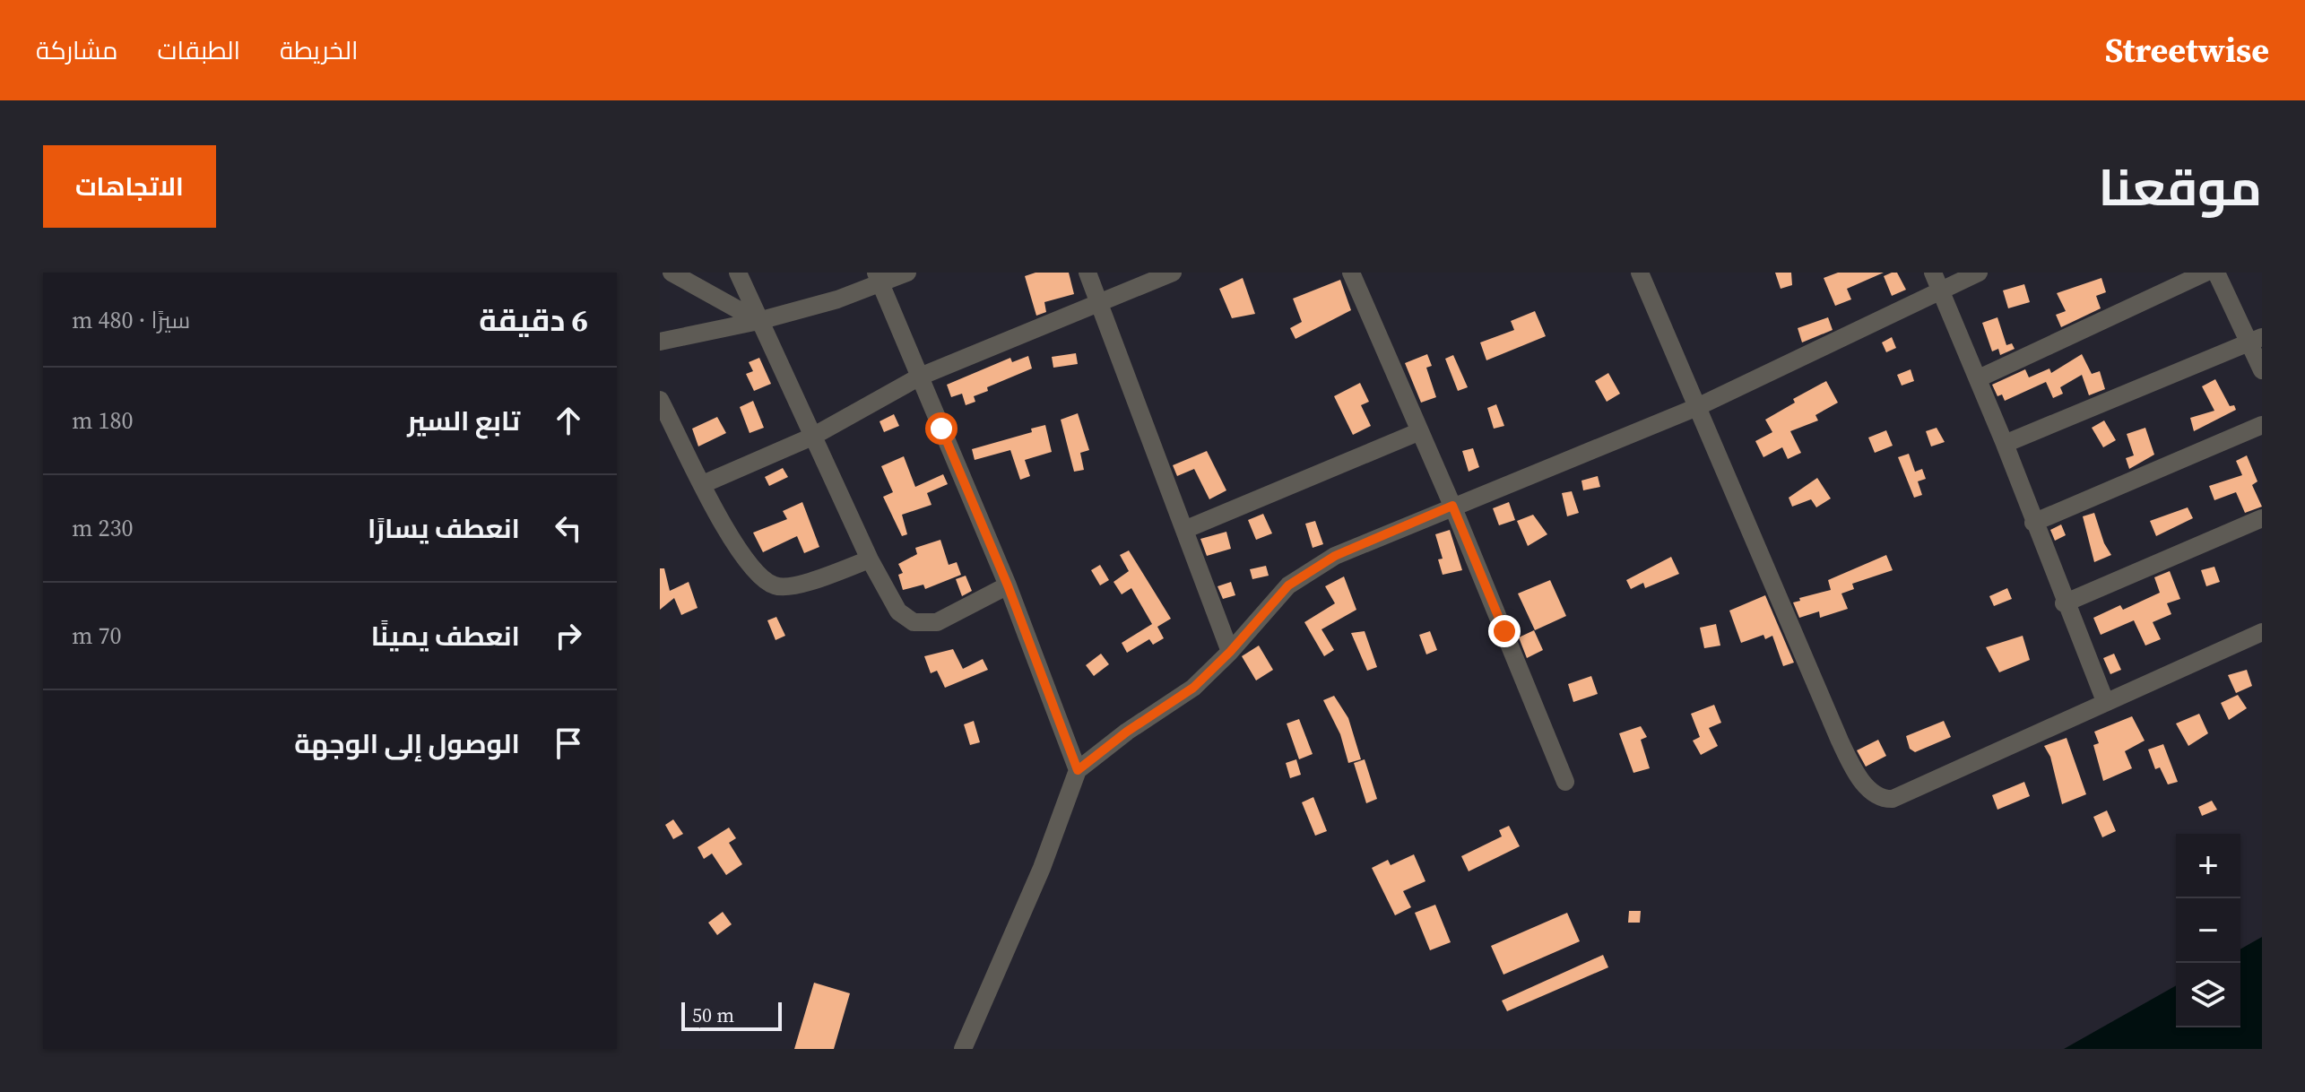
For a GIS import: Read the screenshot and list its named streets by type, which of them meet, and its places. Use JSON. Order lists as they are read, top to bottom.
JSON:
{
  "scale_bar": "50 m",
  "page": {
    "header": "Streetwise",
    "nav": ["الخريطة", "الطبقات", "مشاركة"],
    "title": "موقعنا",
    "buttons": "الاتجاهات",
    "heading": ["6 دقيقة", "سيرًا · 480 m"],
    "list": [
      ["تابع السير", "180 m"],
      ["انعطف يسارًا", "230 m"],
      ["انعطف يمينًا", "70 m"],
      "الوصول إلى الوجهة"
    ],
    "map_buttons": ["+", "−"],
    "scale": "50 m"
  }
}
